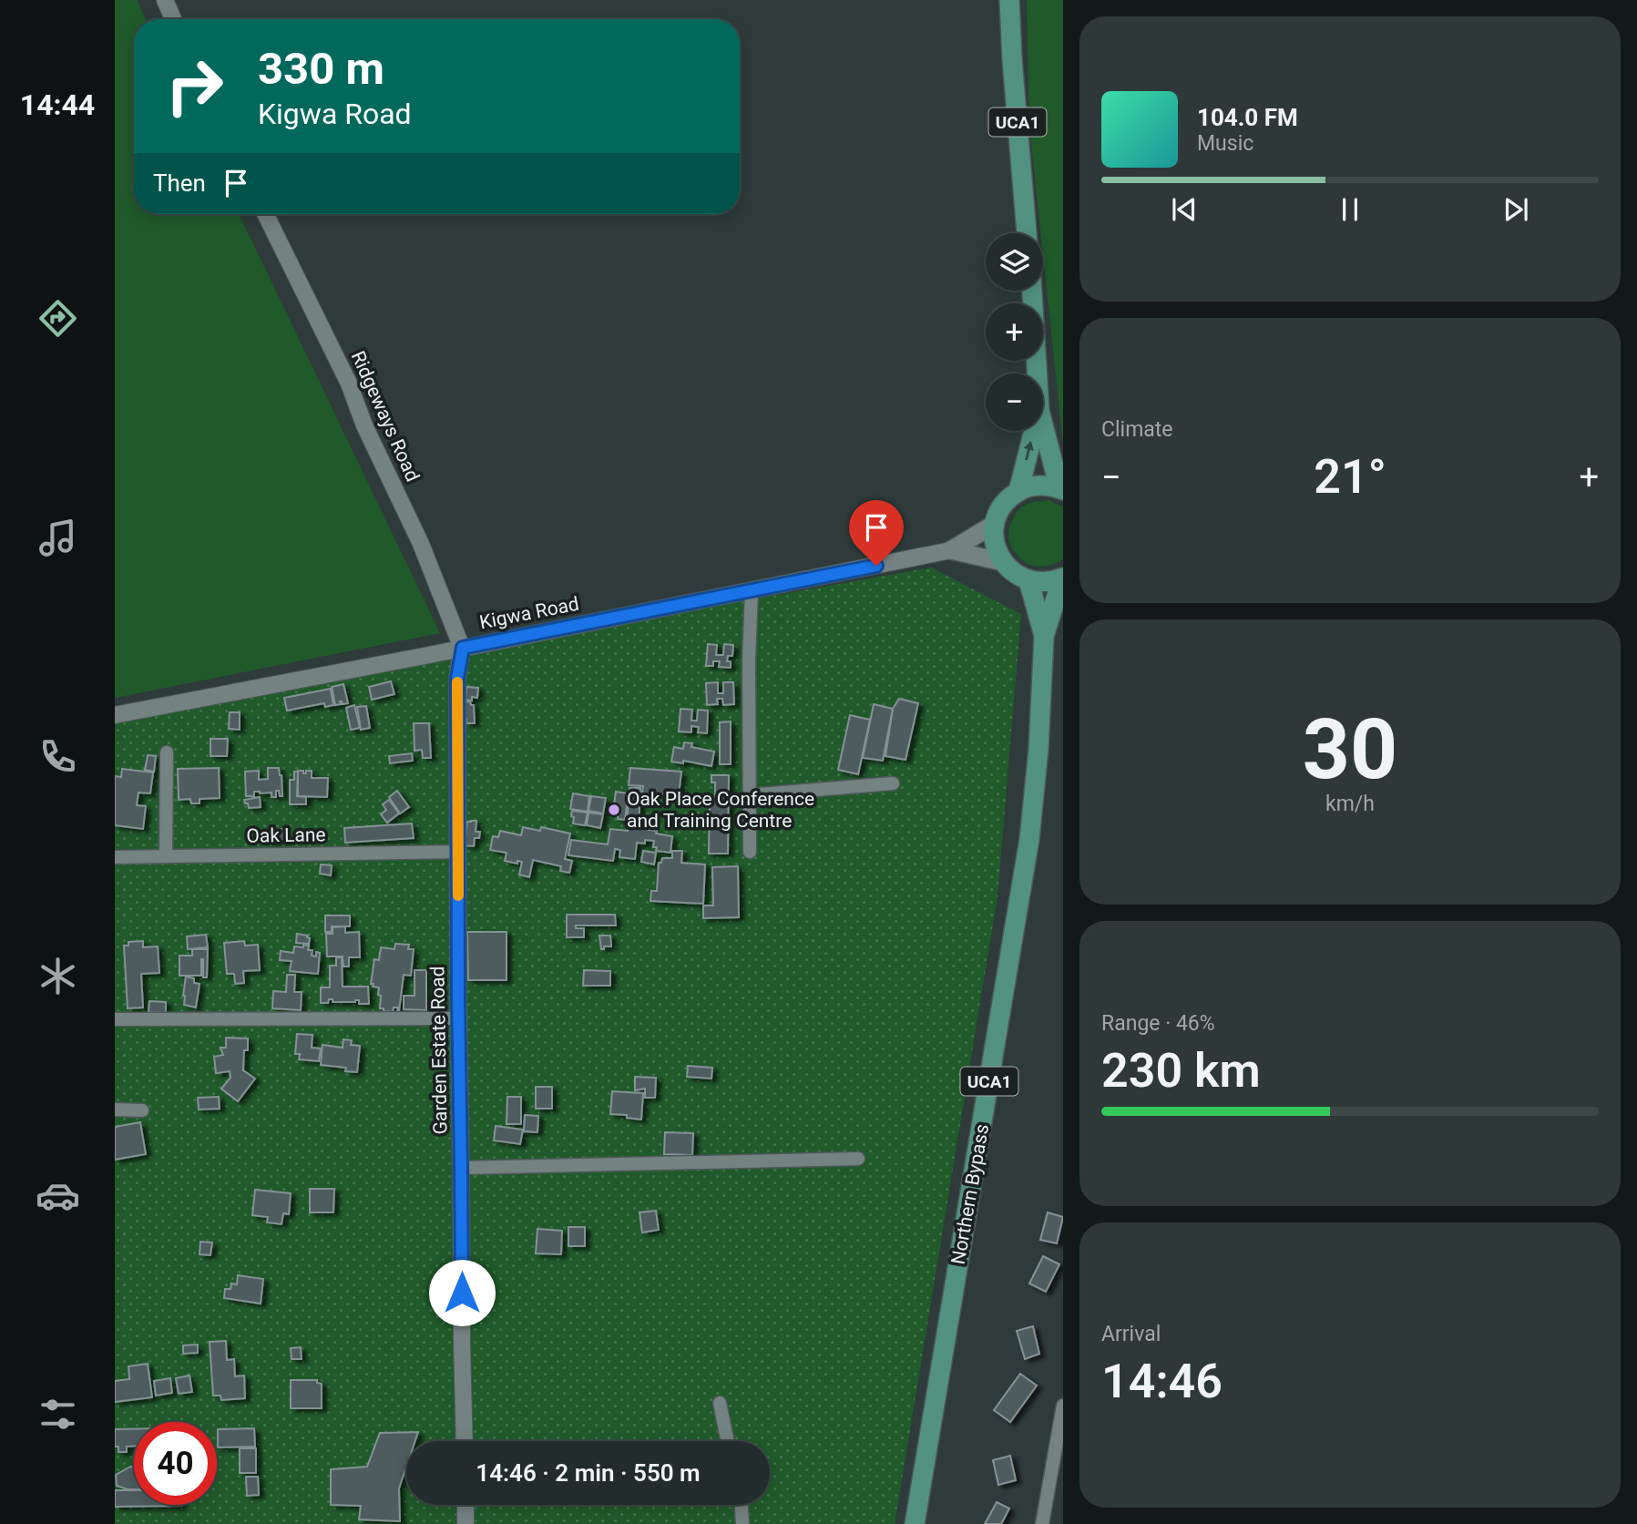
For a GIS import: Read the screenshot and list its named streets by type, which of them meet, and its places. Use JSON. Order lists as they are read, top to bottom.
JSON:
{
  "streets": {
    "main road": ["UCA1", "Northern Bypass"],
    "street": [
      "Ridgeways Road",
      "Kigwa Road",
      "Oak Lane",
      "Garden Estate Road"
    ]
  },
  "crossings": [
    ["UCA1", "Northern Bypass"],
    ["Ridgeways Road", "Kigwa Road"],
    ["Ridgeways Road", "Garden Estate Road"],
    ["Kigwa Road", "Garden Estate Road"],
    ["Oak Lane", "Garden Estate Road"]
  ],
  "places": ["Oak Place Conference and Training Centre"],
  "page": {
    "tabs": "14:44",
    "turn": ["330 m", "Kigwa Road"],
    "song": ["104.0 FM", "Music"],
    "then": "Then",
    "map_buttons": ["+", "−"],
    "tile": [
      "Climate",
      ["30", "km/h"],
      ["Range · 46%", "230 km"],
      ["Arrival", "14:46"]
    ],
    "heat": ["−", "21°", "+"],
    "limit": "40",
    "trip": "14:46 · 2 min · 550 m"
  }
}
